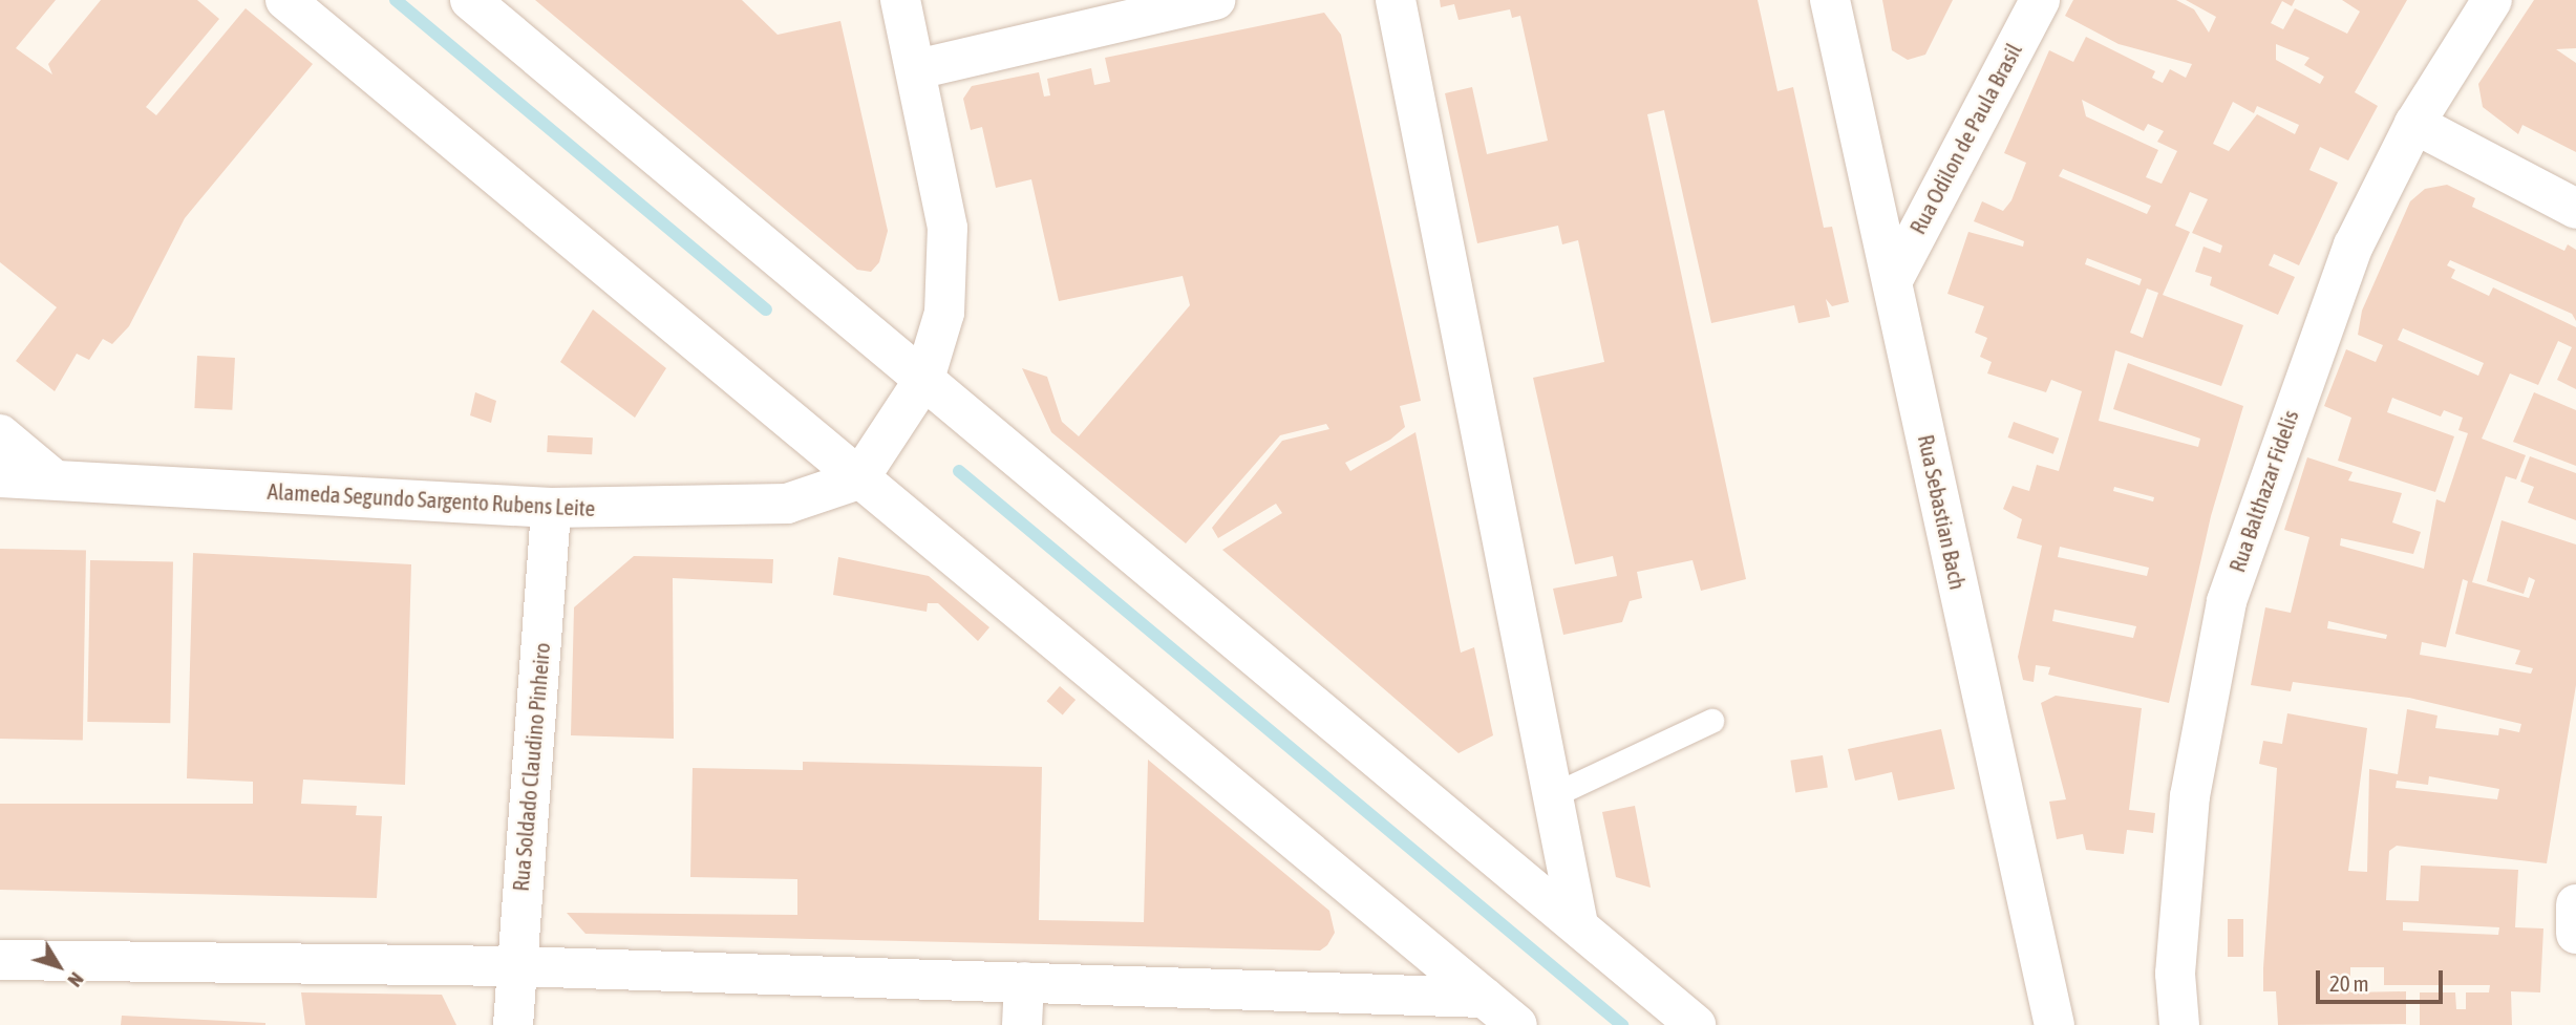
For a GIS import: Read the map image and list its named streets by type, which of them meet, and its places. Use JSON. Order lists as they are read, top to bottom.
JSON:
{
  "streets": {
    "street": [
      "Rua Odilon de Paula Brasil",
      "Rua Balthazar Fidelis",
      "Alameda Segundo Sargento Rubens Leite",
      "Rua Sebastian Bach",
      "Rua Soldado Claudino Pinheiro"
    ]
  },
  "crossings": [
    ["Rua Odilon de Paula Brasil", "Rua Sebastian Bach"],
    ["Alameda Segundo Sargento Rubens Leite", "Rua Soldado Claudino Pinheiro"]
  ],
  "scale_bar": "20 m",
  "north": "bottom right"
}
